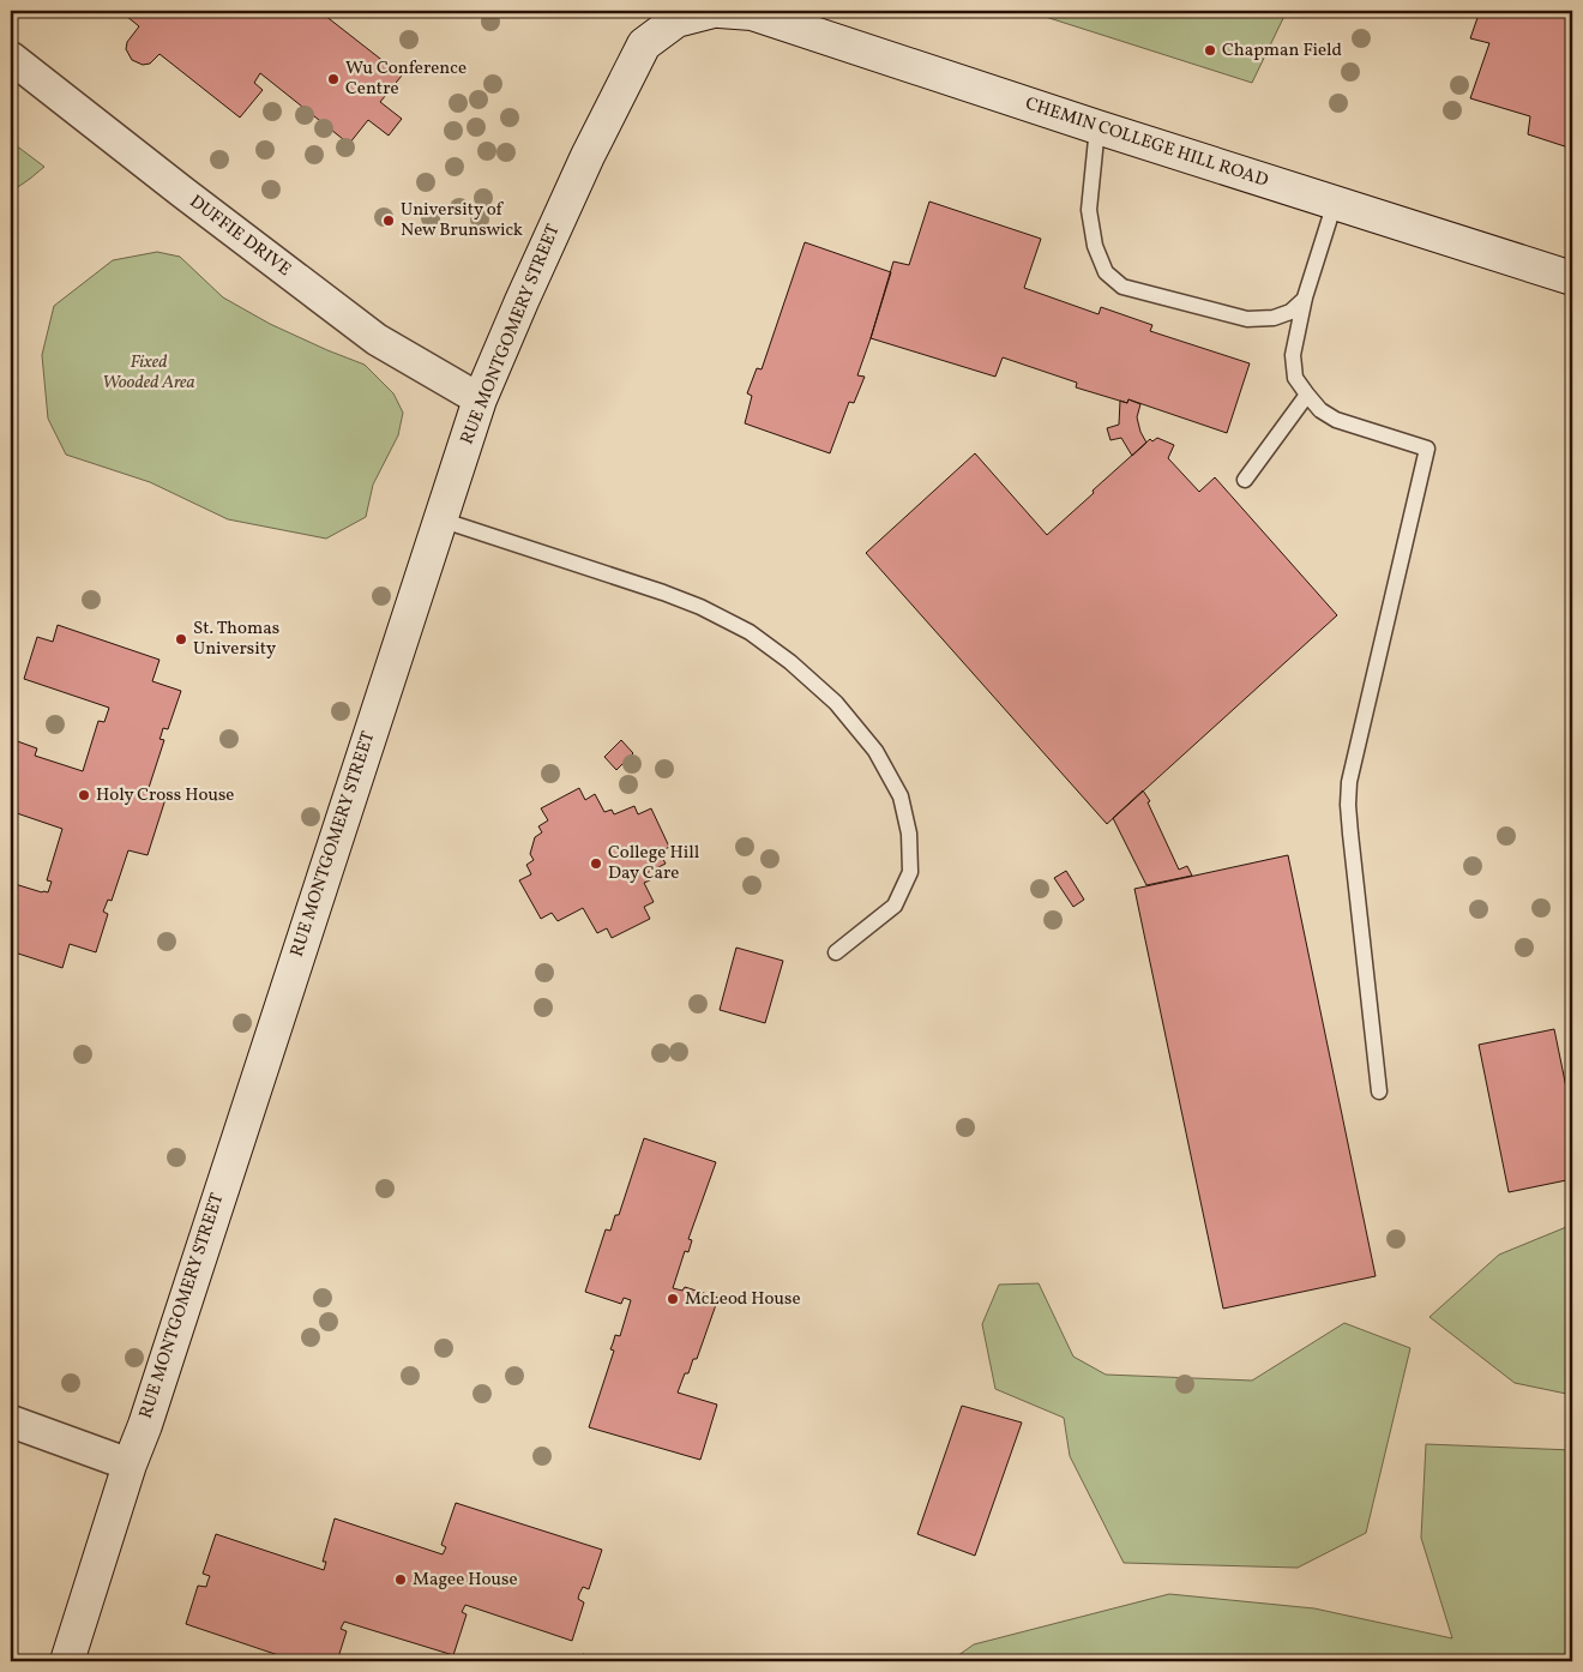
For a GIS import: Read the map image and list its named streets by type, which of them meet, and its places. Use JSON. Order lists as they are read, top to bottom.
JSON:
{
  "streets": {
    "street": ["CHEMIN COLLEGE HILL ROAD", "DUFFIE DRIVE", "RUE MONTGOMERY STREET"]
  },
  "crossings": [
    ["DUFFIE DRIVE", "RUE MONTGOMERY STREET"]
  ],
  "parks": ["Fixed Wooded Area"],
  "places": [
    "Chapman Field",
    "Wu Conference Centre",
    "University of New Brunswick",
    "St. Thomas University",
    "Holy Cross House",
    "College Hill Day Care",
    "McLeod House",
    "Magee House"
  ]
}
